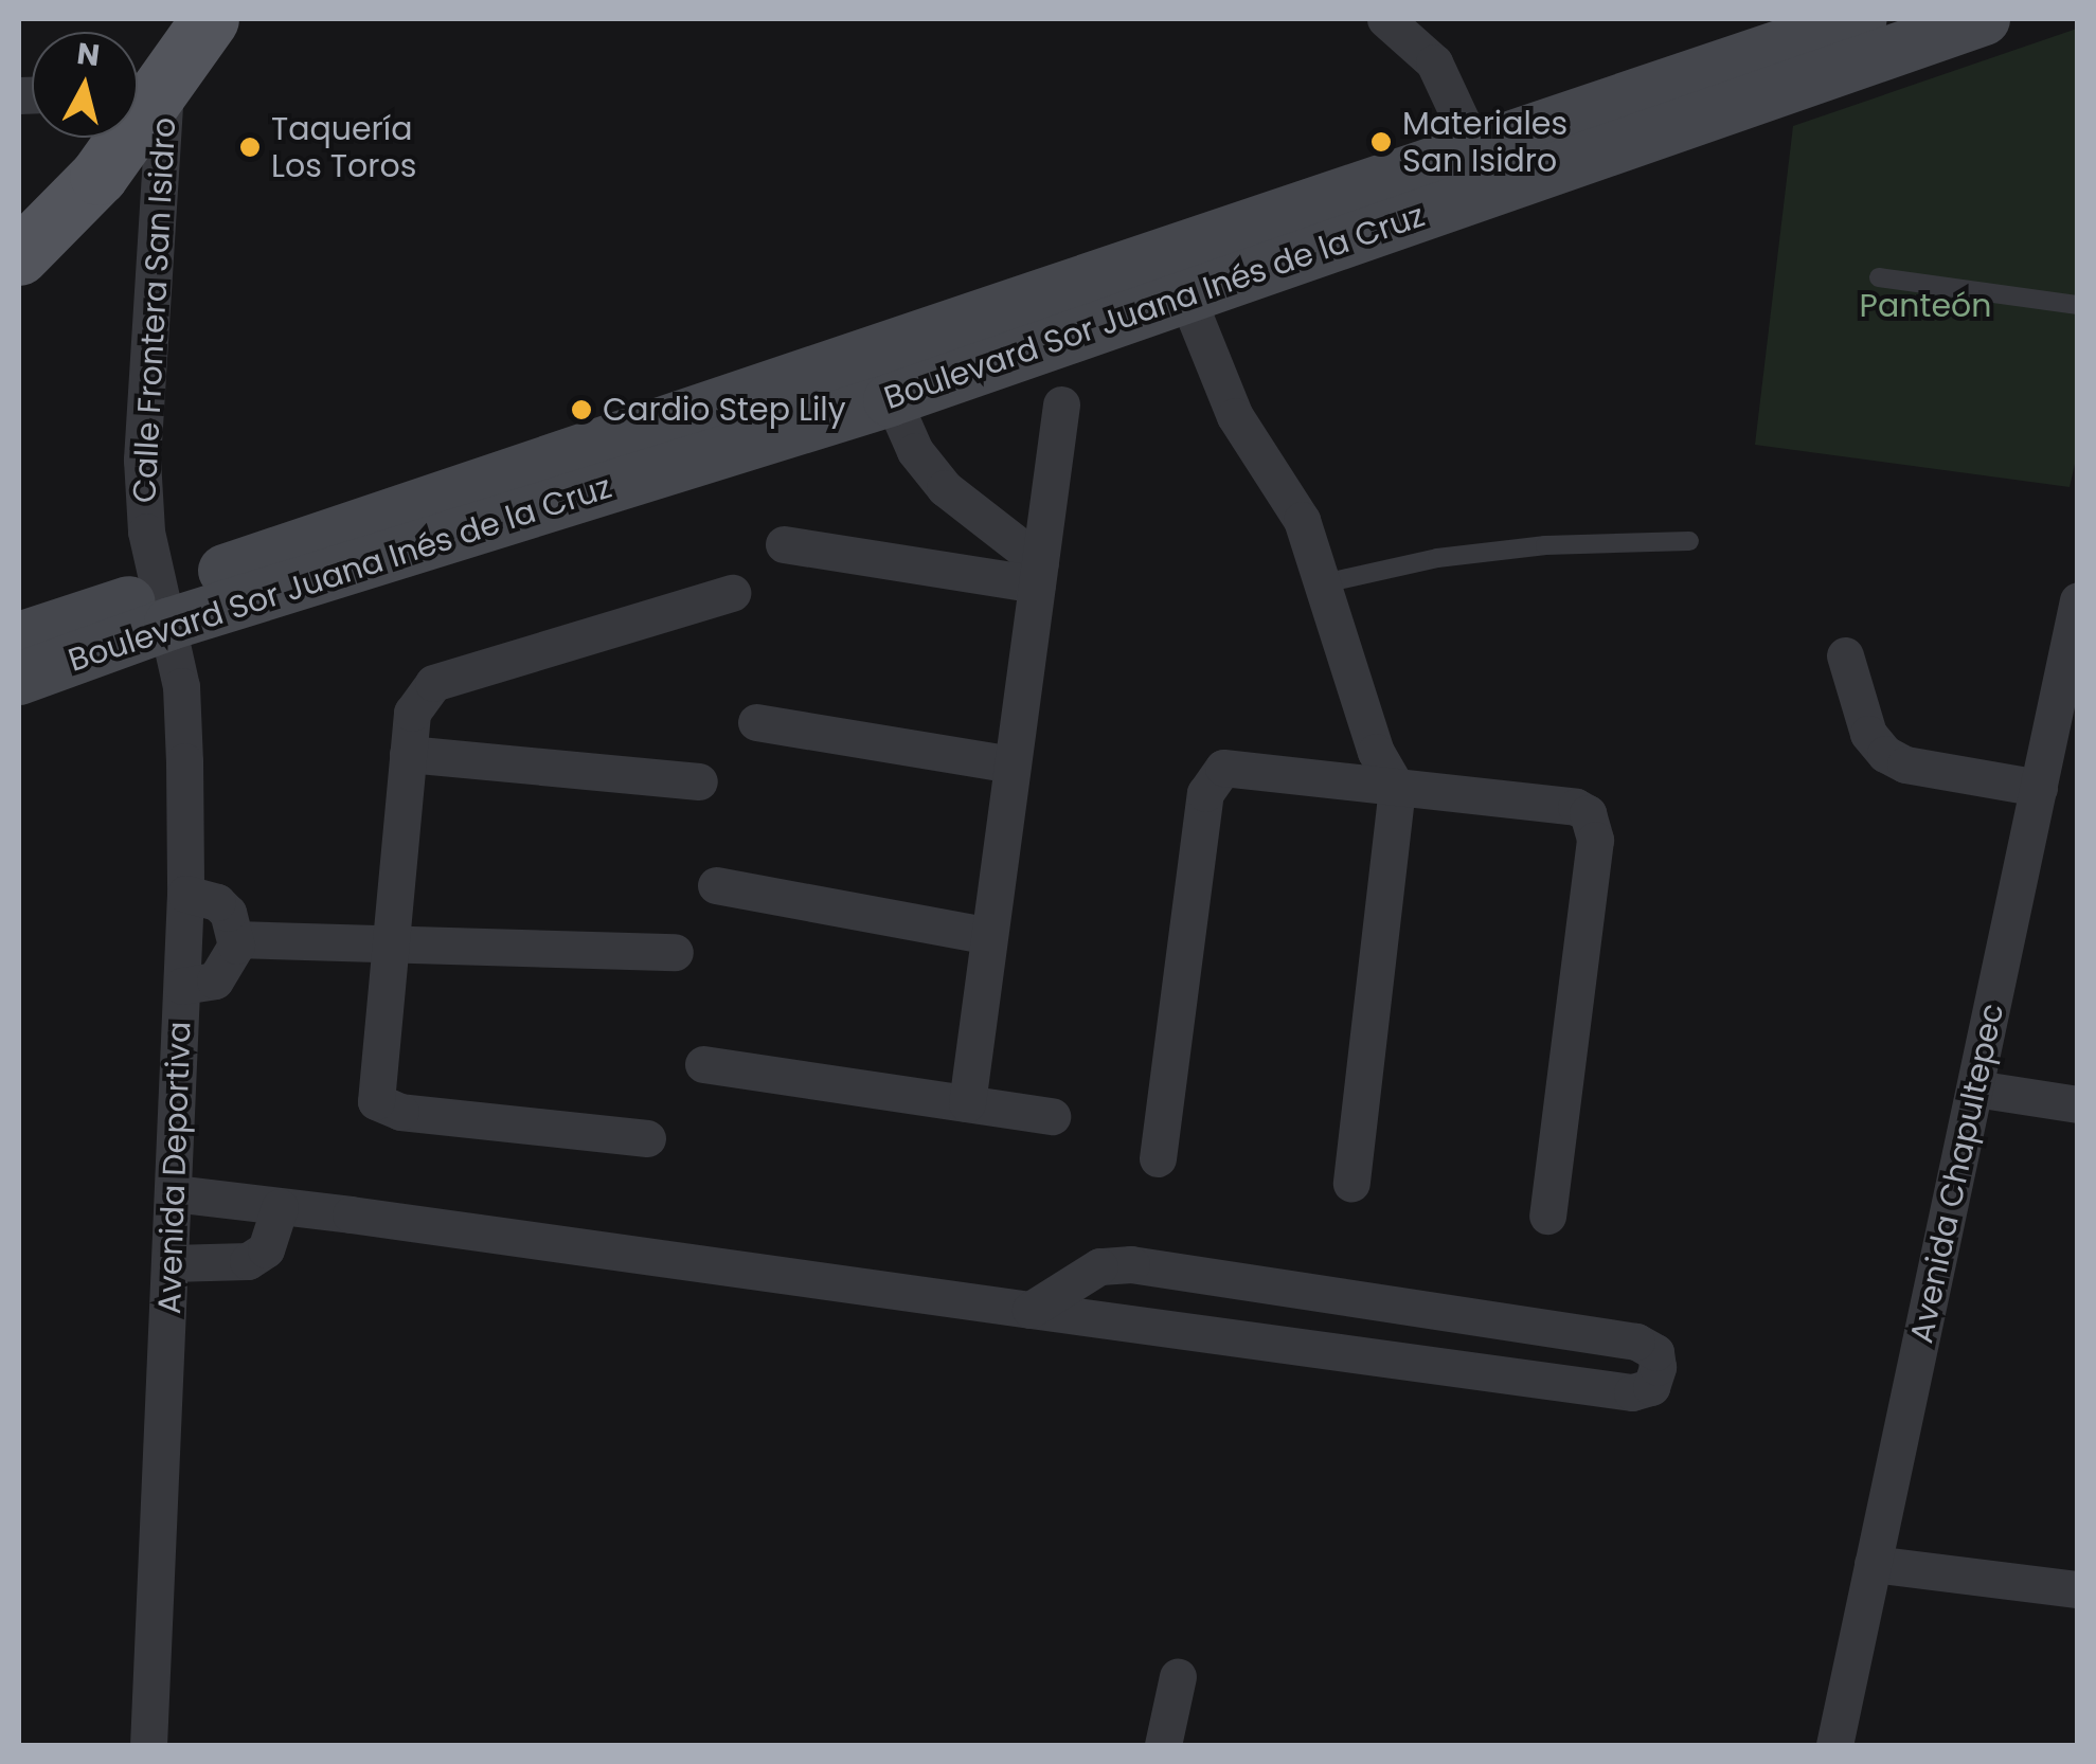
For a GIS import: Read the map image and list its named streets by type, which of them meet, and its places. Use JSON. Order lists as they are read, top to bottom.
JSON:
{
  "streets": {
    "main road": ["Boulevard Sor Juana Inés de la Cruz"],
    "street": ["Calle Frontera San Isidro", "Avenida Deportiva", "Avenida Chapultepec"]
  },
  "crossings": [
    ["Boulevard Sor Juana Inés de la Cruz", "Calle Frontera San Isidro"],
    ["Boulevard Sor Juana Inés de la Cruz", "Avenida Deportiva"],
    ["Calle Frontera San Isidro", "Avenida Deportiva"]
  ],
  "parks": ["Panteón"],
  "places": ["Materiales San Isidro", "Taquería Los Toros", "Cardio Step Lily"],
  "north": "top"
}
